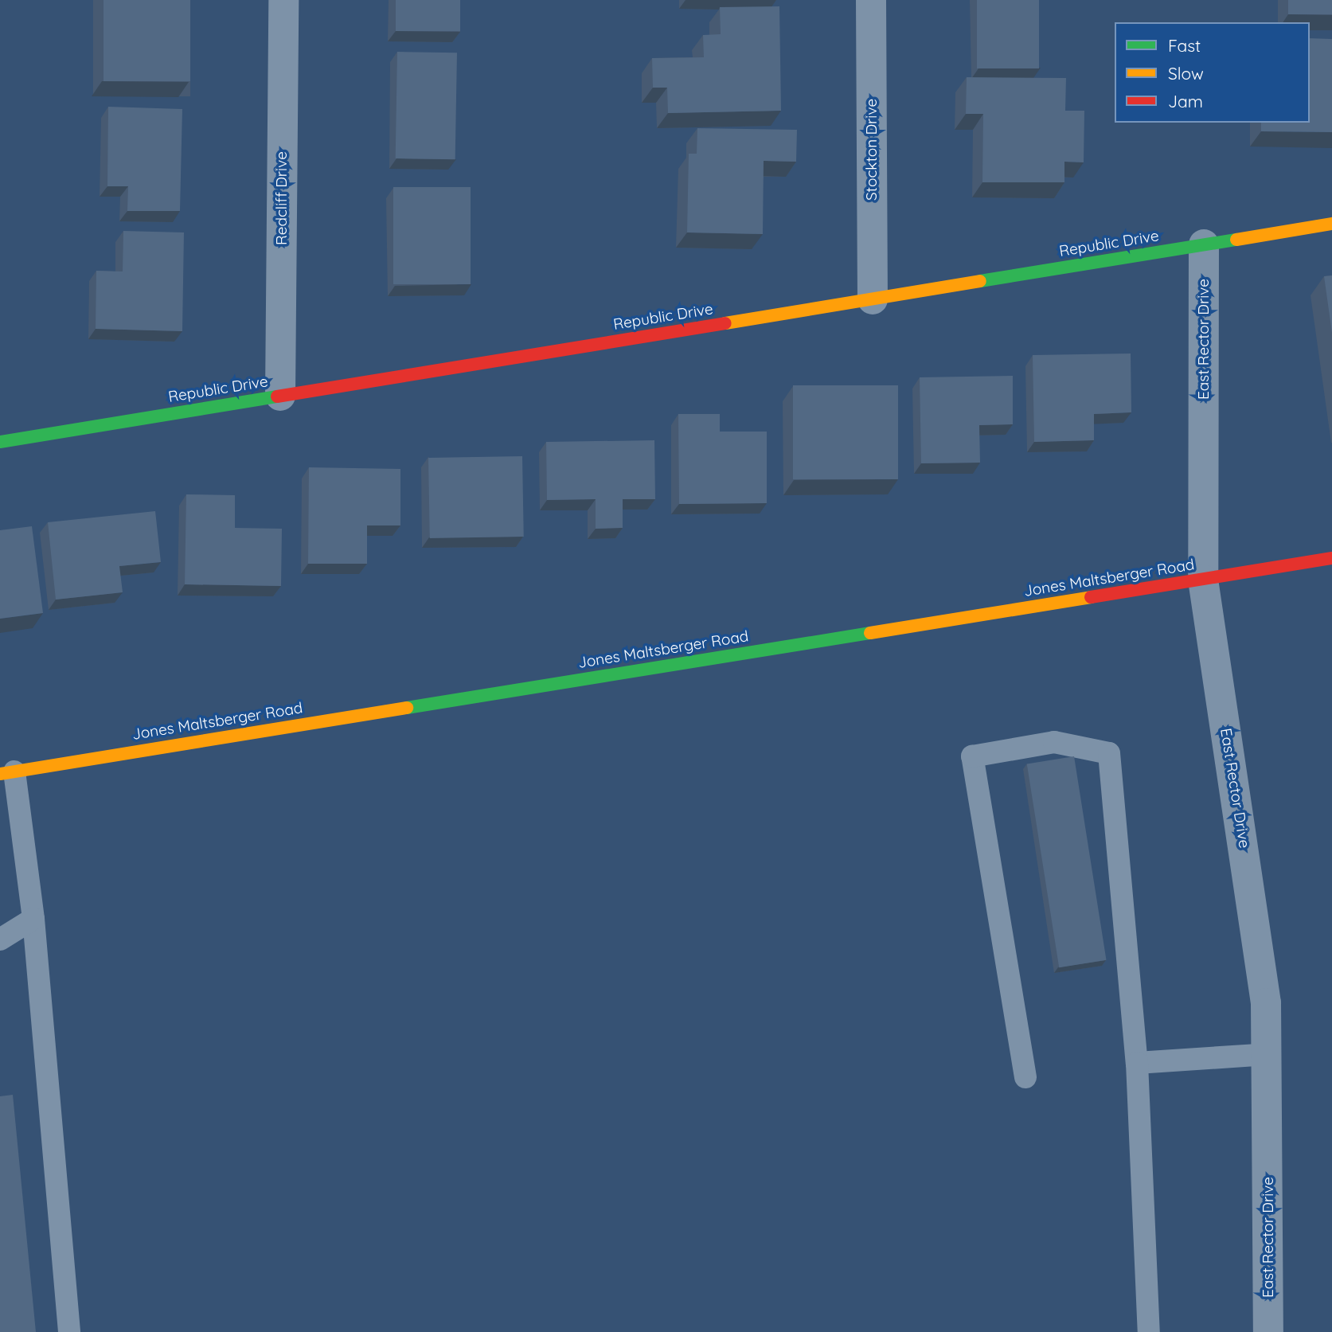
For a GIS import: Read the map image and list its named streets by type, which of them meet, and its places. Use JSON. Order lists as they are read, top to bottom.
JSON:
{
  "streets": {
    "street": [
      "Stockton Drive",
      "Redcliff Drive",
      "Republic Drive",
      "East Rector Drive",
      "Jones Maltsberger Road"
    ]
  },
  "crossings": [
    ["Stockton Drive", "Republic Drive"],
    ["Redcliff Drive", "Republic Drive"],
    ["Republic Drive", "East Rector Drive"],
    ["East Rector Drive", "Jones Maltsberger Road"]
  ],
  "legend": ["Fast", "Slow", "Jam"]
}
